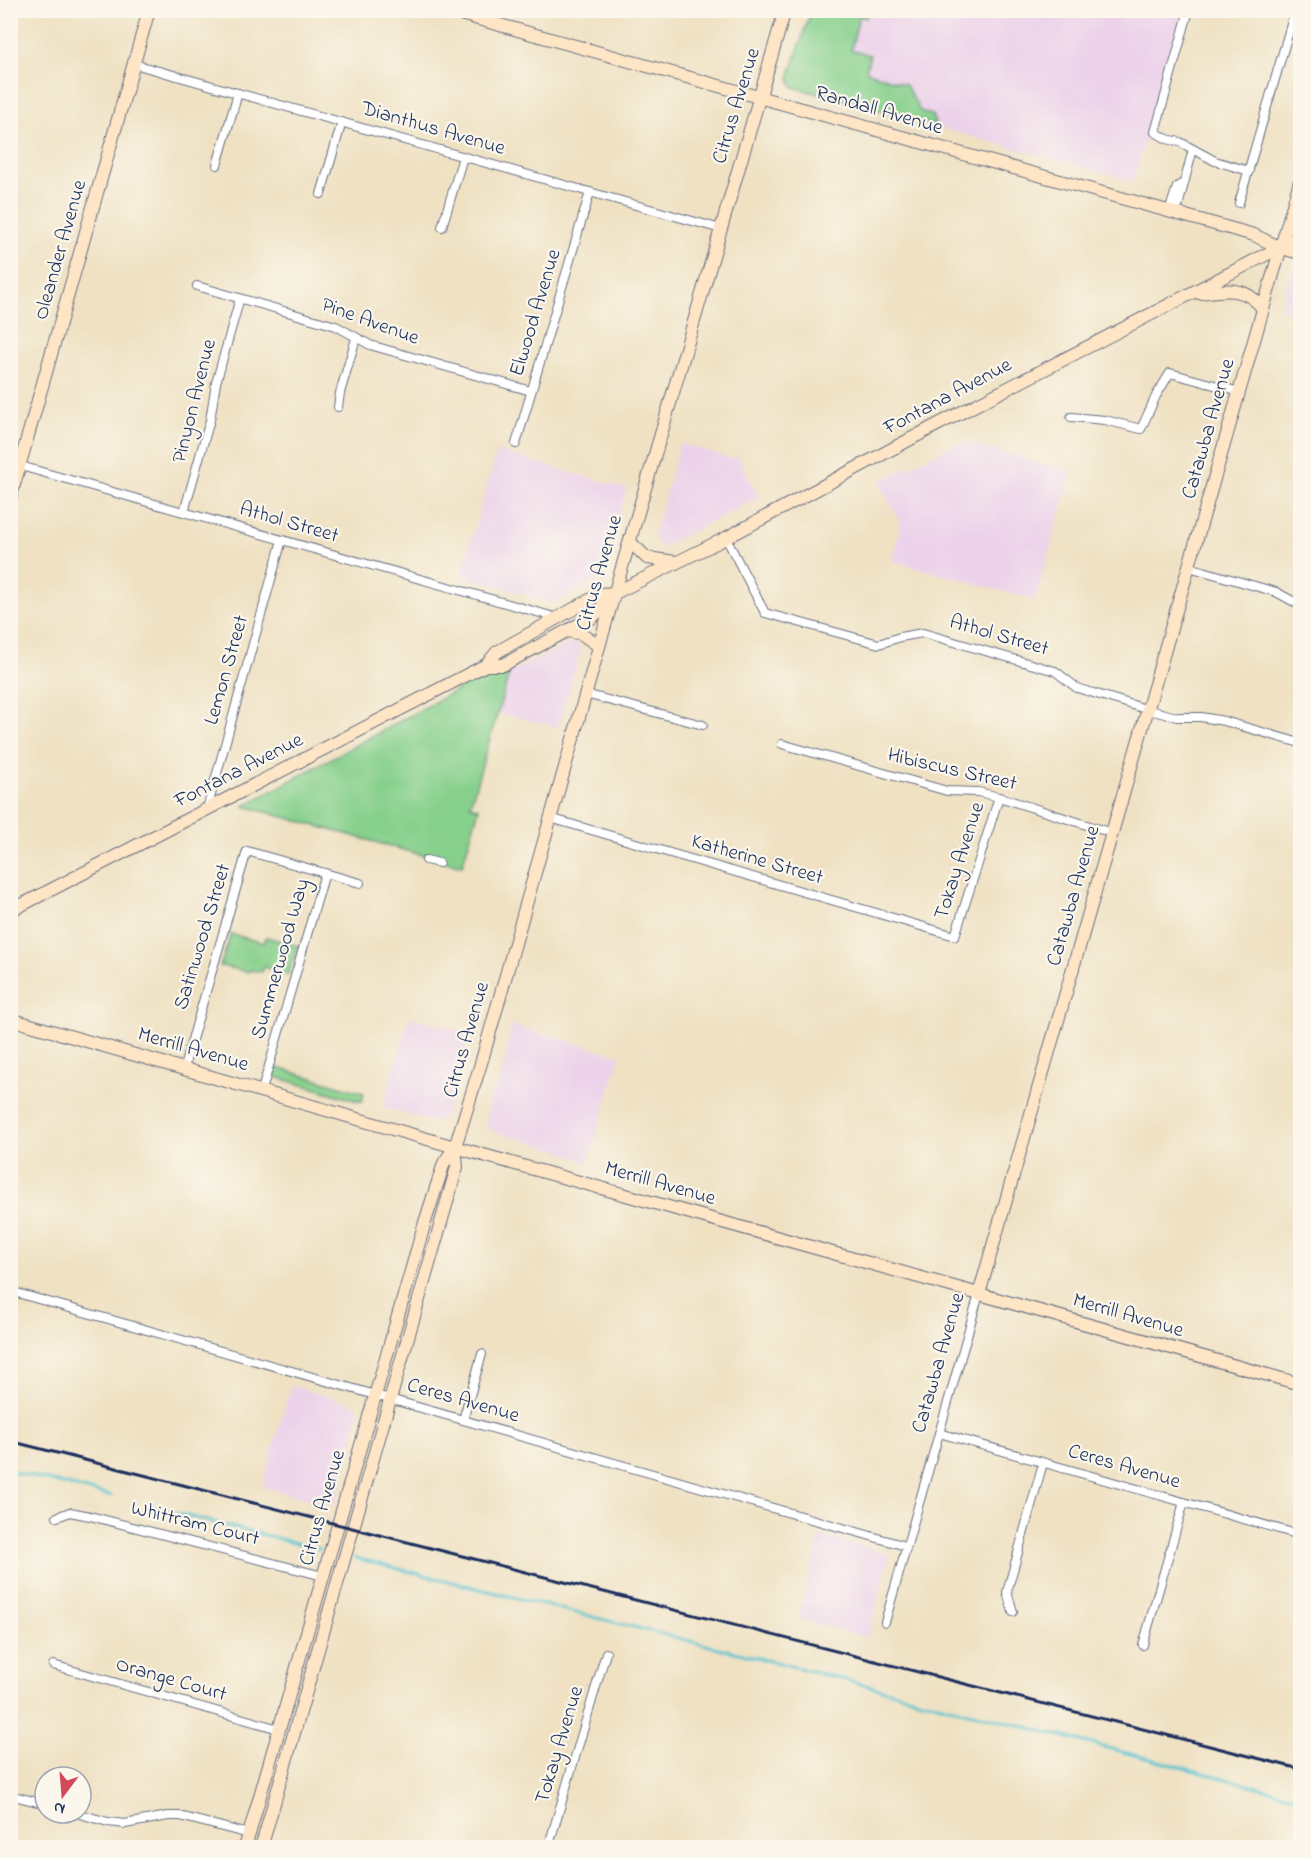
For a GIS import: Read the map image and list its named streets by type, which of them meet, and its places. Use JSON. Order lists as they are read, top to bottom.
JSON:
{
  "streets": {
    "main road": [
      "Citrus Avenue",
      "Randall Avenue",
      "Oleander Avenue",
      "Fontana Avenue",
      "Catawba Avenue",
      "Merrill Avenue"
    ],
    "street": [
      "Dianthus Avenue",
      "Elwood Avenue",
      "Pine Avenue",
      "Pinyon Avenue",
      "Athol Street",
      "Lemon Street",
      "Hibiscus Street",
      "Katherine Street",
      "Tokay Avenue",
      "Satinwood Street",
      "Summerwood Way",
      "Ceres Avenue",
      "Whittram Court",
      "Orange Court"
    ]
  },
  "crossings": [
    ["Citrus Avenue", "Randall Avenue"],
    ["Citrus Avenue", "Dianthus Avenue"],
    ["Citrus Avenue", "Fontana Avenue"],
    ["Citrus Avenue", "Katherine Street"],
    ["Citrus Avenue", "Merrill Avenue"],
    ["Citrus Avenue", "Ceres Avenue"],
    ["Citrus Avenue", "Whittram Court"],
    ["Citrus Avenue", "Orange Court"],
    ["Randall Avenue", "Fontana Avenue"],
    ["Randall Avenue", "Catawba Avenue"],
    ["Dianthus Avenue", "Oleander Avenue"],
    ["Dianthus Avenue", "Elwood Avenue"],
    ["Oleander Avenue", "Athol Street"],
    ["Elwood Avenue", "Pine Avenue"],
    ["Pine Avenue", "Pinyon Avenue"],
    ["Fontana Avenue", "Catawba Avenue"],
    ["Fontana Avenue", "Athol Street"],
    ["Fontana Avenue", "Lemon Street"],
    ["Pinyon Avenue", "Athol Street"],
    ["Catawba Avenue", "Athol Street"],
    ["Catawba Avenue", "Hibiscus Street"],
    ["Catawba Avenue", "Merrill Avenue"],
    ["Catawba Avenue", "Ceres Avenue"],
    ["Athol Street", "Lemon Street"],
    ["Hibiscus Street", "Tokay Avenue"],
    ["Katherine Street", "Tokay Avenue"],
    ["Satinwood Street", "Summerwood Way"],
    ["Satinwood Street", "Merrill Avenue"],
    ["Summerwood Way", "Merrill Avenue"]
  ],
  "north": "bottom"
}
